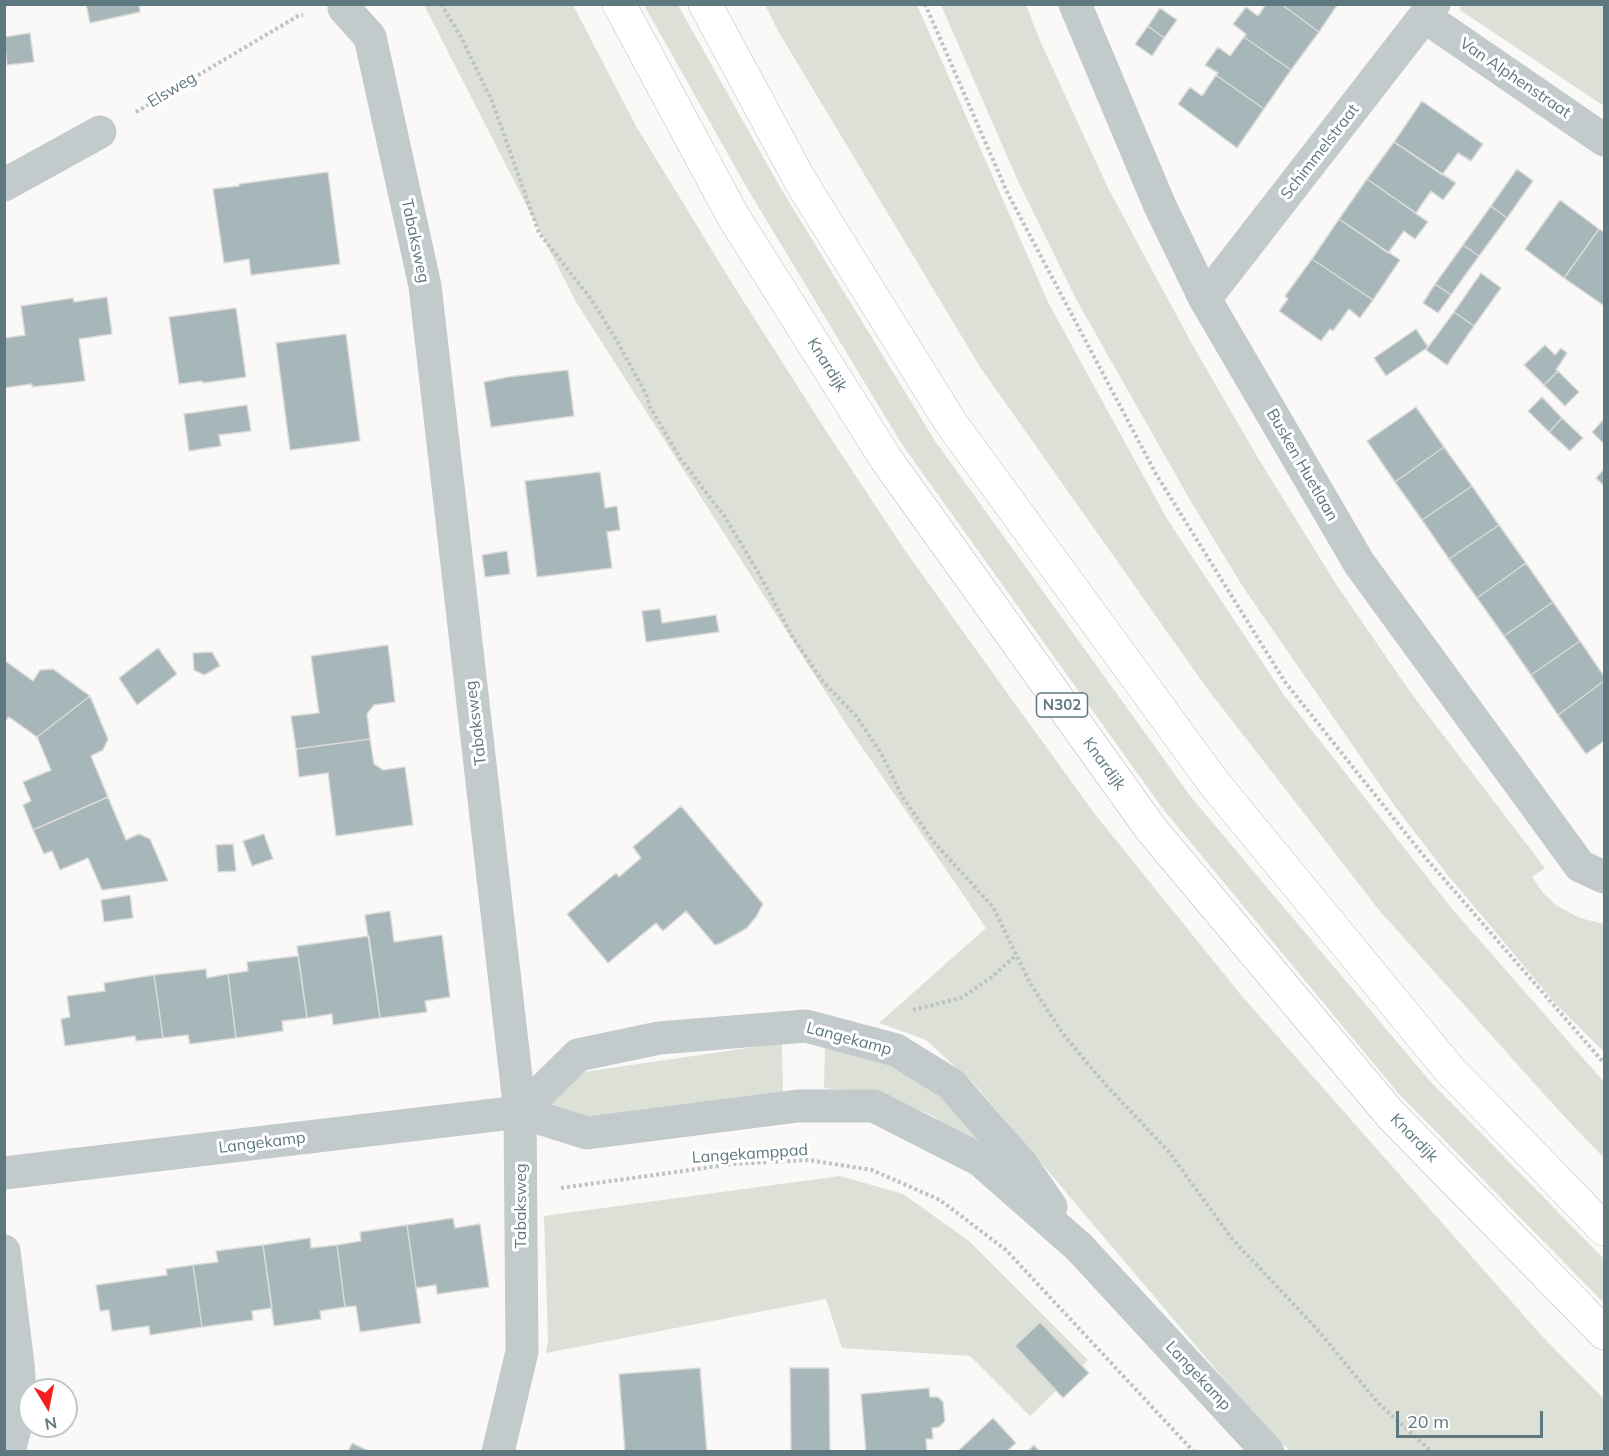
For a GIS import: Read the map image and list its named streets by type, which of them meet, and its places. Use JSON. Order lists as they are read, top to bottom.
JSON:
{
  "streets": {
    "main road": ["Knardijk", "N302"],
    "street": [
      "Van Alphenstraat",
      "Schimmelstraat",
      "Tabaksweg",
      "Busken Huetlaan",
      "Langekamp"
    ],
    "path": ["Elsweg", "Langekamppad"]
  },
  "crossings": [
    ["Van Alphenstraat", "Schimmelstraat"],
    ["Elsweg", "Tabaksweg"],
    ["Schimmelstraat", "Busken Huetlaan"],
    ["Tabaksweg", "Langekamp"],
    ["Tabaksweg", "Langekamppad"]
  ],
  "scale_bar": "20 m",
  "north": "bottom"
}
